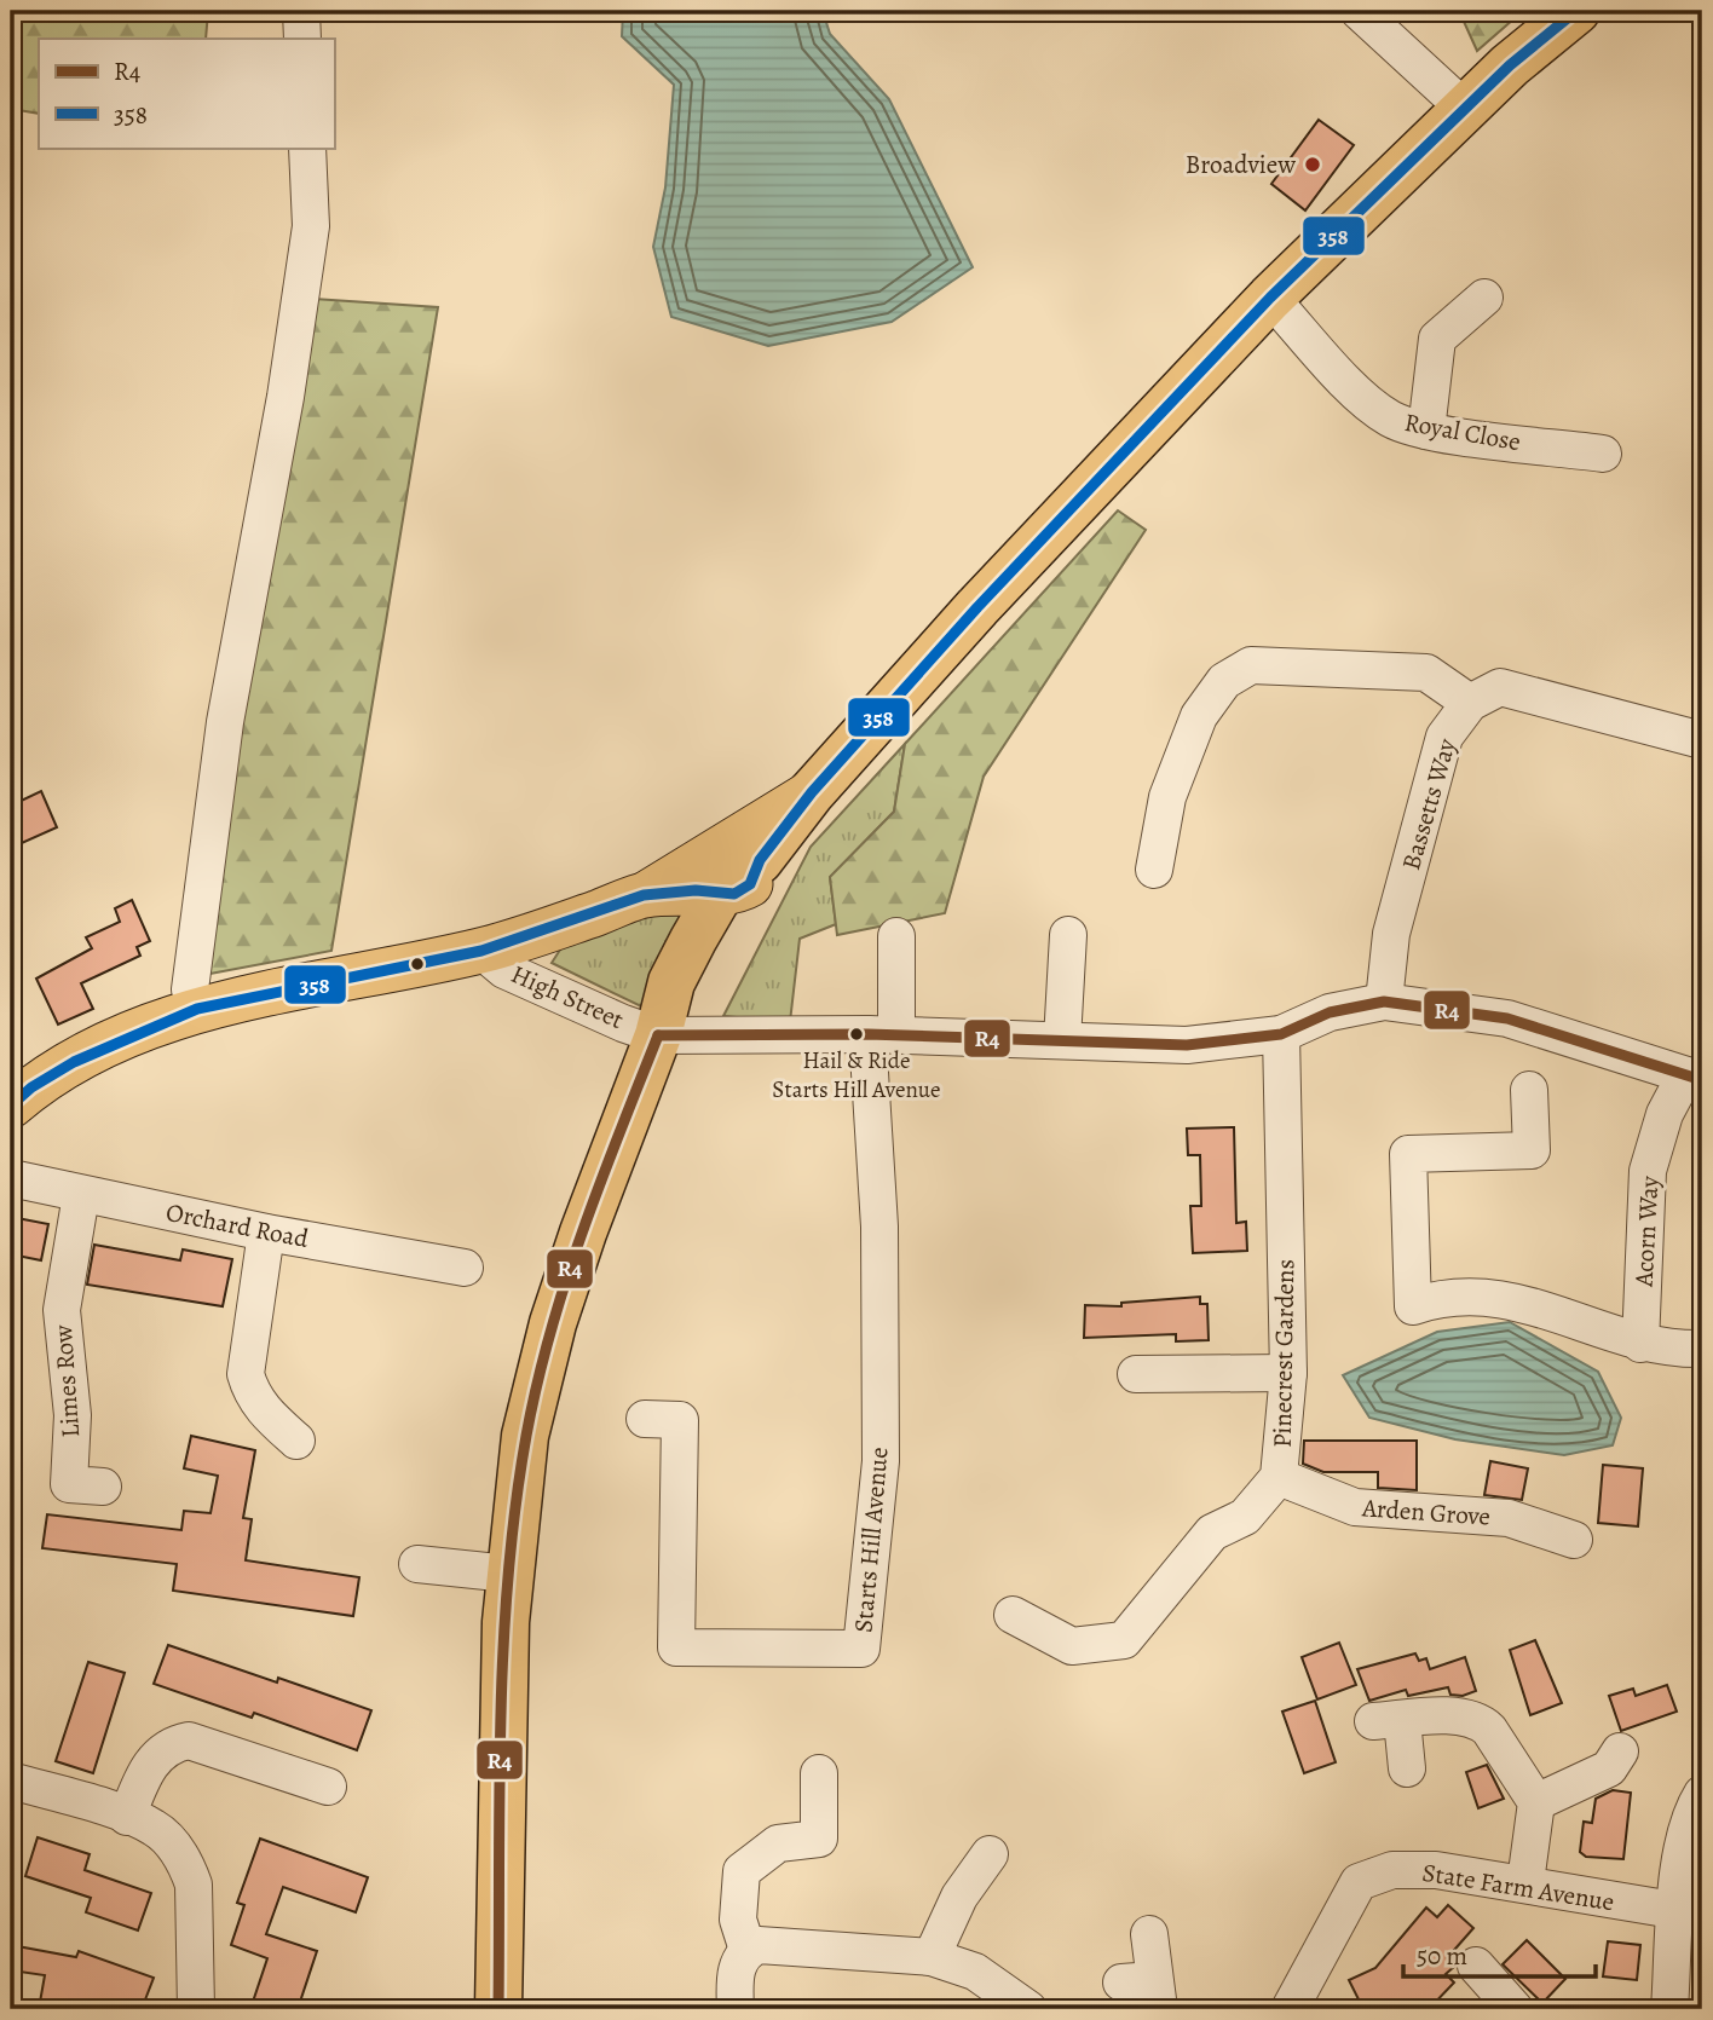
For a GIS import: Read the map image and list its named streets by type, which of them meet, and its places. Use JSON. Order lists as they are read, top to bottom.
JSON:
{
  "streets": {
    "main road": ["High Street"],
    "street": [
      "Royal Close",
      "Bassetts Way",
      "Orchard Road",
      "Acorn Way",
      "Pinecrest Gardens",
      "Limes Row",
      "Arden Grove",
      "Starts Hill Avenue",
      "State Farm Avenue"
    ]
  },
  "crossings": [
    ["Bassetts Way", "High Street"],
    ["High Street", "Acorn Way"],
    ["High Street", "Pinecrest Gardens"],
    ["High Street", "Starts Hill Avenue"],
    ["Orchard Road", "Limes Row"],
    ["Pinecrest Gardens", "Arden Grove"]
  ],
  "places": ["Broadview", "Hail & Ride Starts Hill Avenue"],
  "lines": ["transit line 358", "transit line R4"],
  "legend": ["R4", "358"],
  "scale_bar": "50 m"
}
